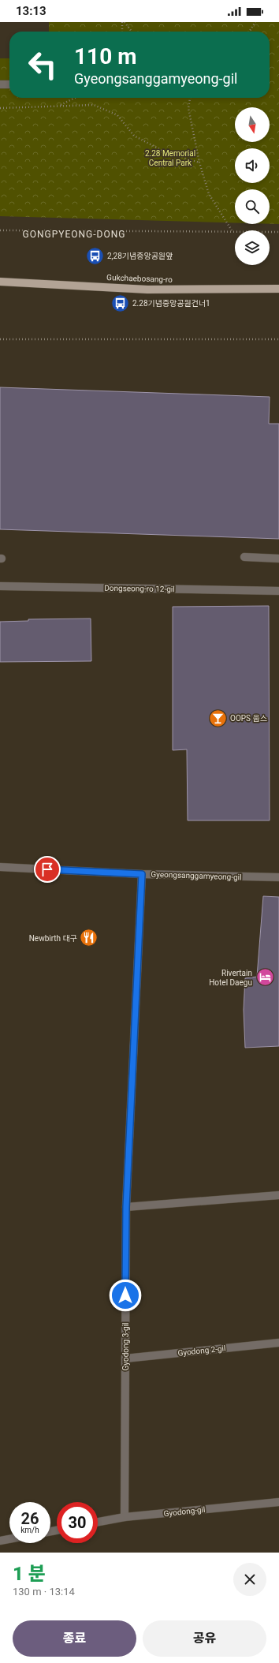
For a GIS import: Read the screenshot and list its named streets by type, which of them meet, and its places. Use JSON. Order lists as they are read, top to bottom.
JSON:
{
  "streets": {
    "main road": ["Gukchaebosang-ro"],
    "street": [
      "Dongseong-ro 12-gil",
      "Gyeongsanggamyeong-gil",
      "Gyodong 3-gil",
      "Gyodong 2-gil",
      "Gyodong-gil"
    ]
  },
  "crossings": [
    ["Gyeongsanggamyeong-gil", "Gyodong 3-gil"],
    ["Gyodong 3-gil", "Gyodong 2-gil"],
    ["Gyodong 3-gil", "Gyodong-gil"]
  ],
  "districts": ["GONGPYEONG-DONG"],
  "parks": ["2.28 Memorial Central Park"],
  "places": {
    "bus stop": ["2,28기념중앙공원앞", "2.28기념중앙공원건너1"],
    "bar": ["OOPS 웁스"],
    "restaurant": ["Newbirth 대구"],
    "hotel": ["Rivertain Hotel Daegu"]
  },
  "north": "bottom",
  "page": {
    "status": "13:13",
    "turn": ["110 m", "Gyeongsanggamyeong-gil"],
    "speed": "26 km/h",
    "limit": "30",
    "heading": ["1 분", "130 m · 13:14"],
    "buttons": ["종료", "공유"]
  }
}
